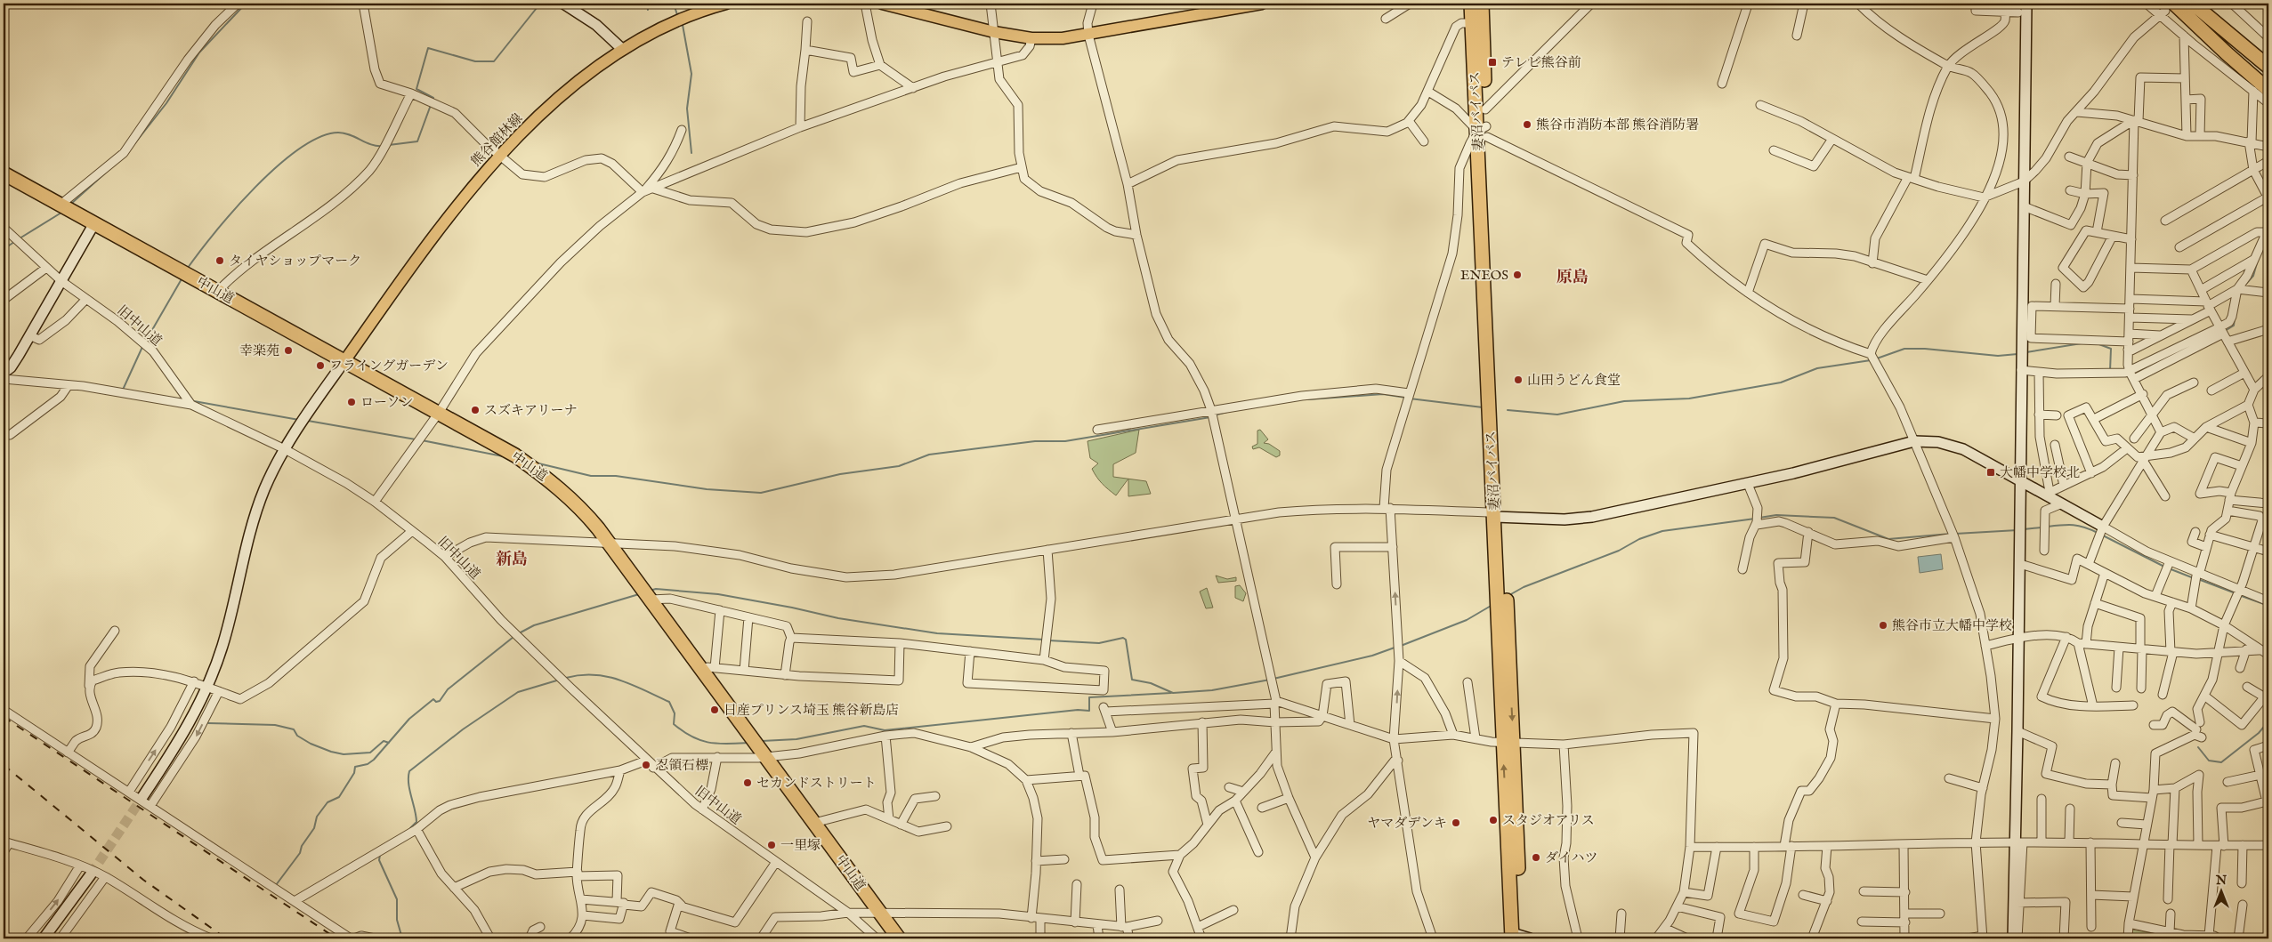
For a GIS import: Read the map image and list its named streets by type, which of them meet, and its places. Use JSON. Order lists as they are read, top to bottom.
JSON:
{
  "streets": {
    "highway": ["妻沼バイパス", "中山道"],
    "main road": ["熊谷館林線"],
    "street": ["旧中山道"]
  },
  "crossings": [
    ["熊谷館林線", "中山道"]
  ],
  "districts": ["原島", "新島"],
  "places": {
    "transit": ["テレビ熊谷前", "大幡中学校北"],
    "other": [
      "熊谷市消防本部 熊谷消防署",
      "タイヤショップマーク",
      "ENEOS",
      "幸楽苑",
      "フライングガーデン",
      "山田うどん食堂",
      "ローソン",
      "スズキアリーナ",
      "熊谷市立大幡中学校",
      "日産プリンス埼玉 熊谷新島店",
      "忍領石標",
      "セカンドストリート",
      "スタジオアリス",
      "ヤマダデンキ",
      "一里塚",
      "ダイハツ"
    ]
  },
  "north": "top"
}
